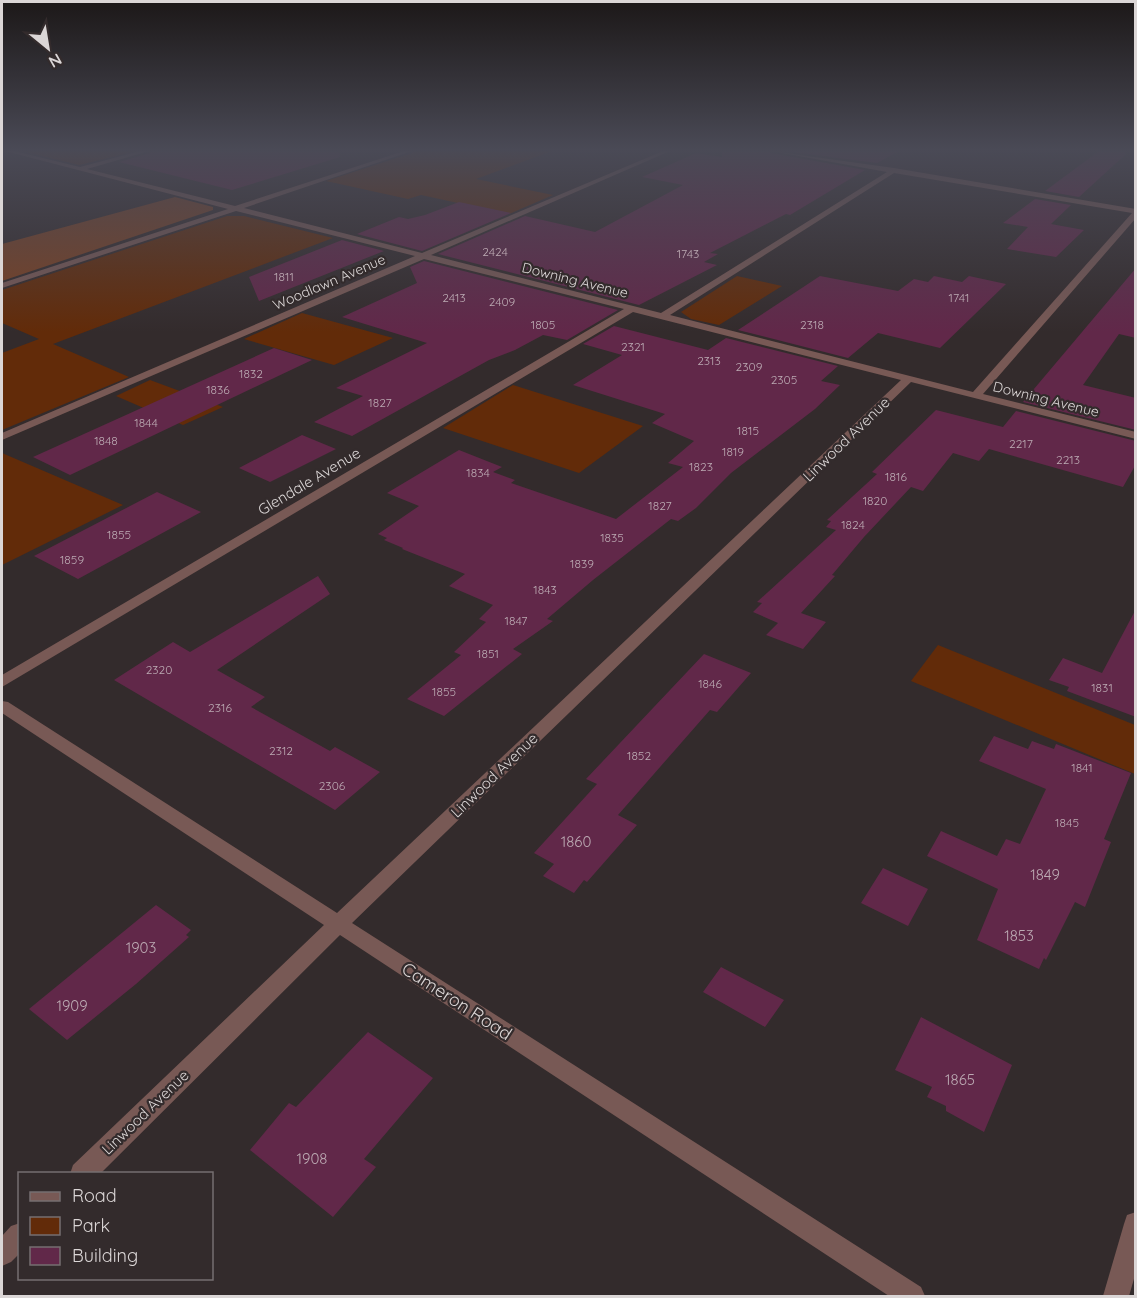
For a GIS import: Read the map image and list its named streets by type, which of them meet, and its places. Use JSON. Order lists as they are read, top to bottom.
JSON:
{
  "streets": {
    "street": [
      "Downing Avenue",
      "Woodlawn Avenue",
      "Linwood Avenue",
      "Glendale Avenue",
      "Cameron Road"
    ]
  },
  "crossings": [
    ["Downing Avenue", "Woodlawn Avenue"],
    ["Downing Avenue", "Linwood Avenue"],
    ["Downing Avenue", "Glendale Avenue"],
    ["Linwood Avenue", "Cameron Road"]
  ],
  "house_numbers": [
    "2424",
    "1743",
    "1811",
    "2413",
    "1741",
    "2409",
    "1805",
    "2318",
    "2321",
    "2313",
    "2309",
    "1832",
    "2305",
    "1836",
    "1827",
    "1844",
    "1815",
    "1848",
    "2217",
    "1819",
    "2213",
    "1823",
    "1834",
    "1816",
    "1820",
    "1827",
    "1824",
    "1855",
    "1835",
    "1859",
    "1839",
    "1843",
    "1847",
    "1851",
    "2320",
    "1846",
    "1831",
    "1855",
    "2316",
    "2312",
    "1852",
    "1841",
    "2306",
    "1845",
    "1860",
    "1849",
    "1853",
    "1903",
    "1909",
    "1865",
    "1908"
  ],
  "legend": ["Road", "Park", "Building"],
  "north": "bottom right"
}
